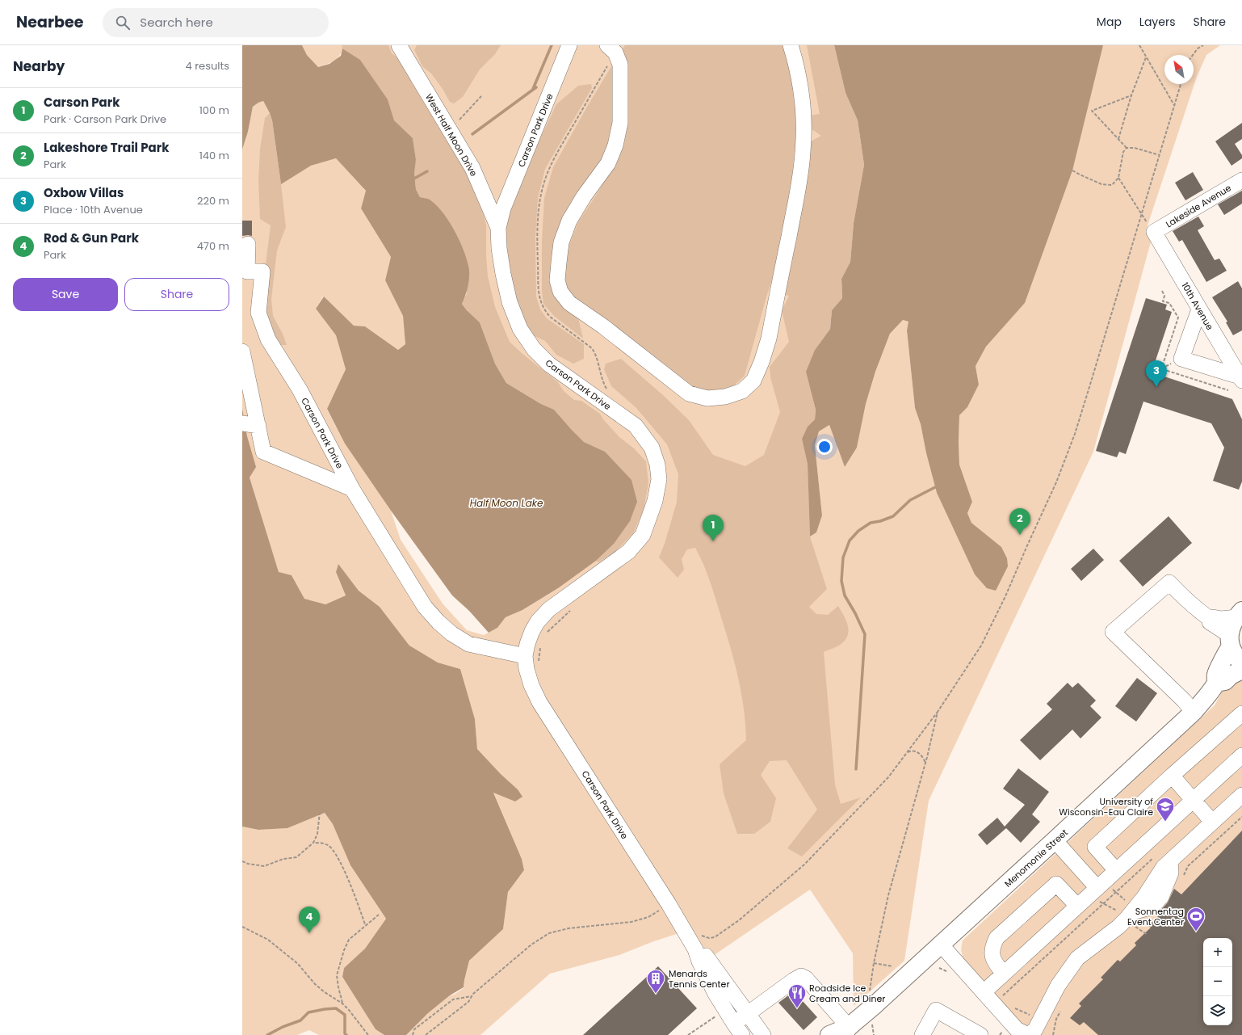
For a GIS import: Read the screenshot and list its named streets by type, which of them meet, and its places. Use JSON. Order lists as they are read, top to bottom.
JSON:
{
  "streets": {
    "main road": ["Menomonie Street"],
    "street": [
      "Carson Park Drive",
      "West Half Moon Drive",
      "Lakeside Avenue",
      "10th Avenue"
    ]
  },
  "crossings": [
    ["Carson Park Drive", "West Half Moon Drive"],
    ["Lakeside Avenue", "10th Avenue"]
  ],
  "water": ["Half Moon Lake"],
  "places": {
    "school or university": ["University of Wisconsin-Eau Claire"],
    "sports": ["Sonnentag Event Center"],
    "building": ["Menards Tennis Center"],
    "restaurant": ["Roadside Ice Cream and Diner"]
  },
  "north": "top left",
  "page": {
    "header": "Nearbee",
    "search": "Search here",
    "nav": ["Map", "Layers", "Share"],
    "heading": ["Nearby", "4 results"],
    "list": [
      {
        "mark": "1",
        "name": "Carson Park",
        "note": "Park · Carson Park Drive",
        "value": "100 m"
      },
      {
        "mark": "2",
        "name": "Lakeshore Trail Park",
        "note": "Park",
        "value": "140 m"
      },
      {
        "mark": "3",
        "name": "Oxbow Villas",
        "note": "Place · 10th Avenue",
        "value": "220 m"
      },
      {
        "mark": "4",
        "name": "Rod & Gun Park",
        "note": "Park",
        "value": "470 m"
      }
    ],
    "buttons": ["Save", "Share"],
    "pins": [
      "3",
      "2",
      "1",
      "4"
    ],
    "map_buttons": ["+", "−"]
  }
}
